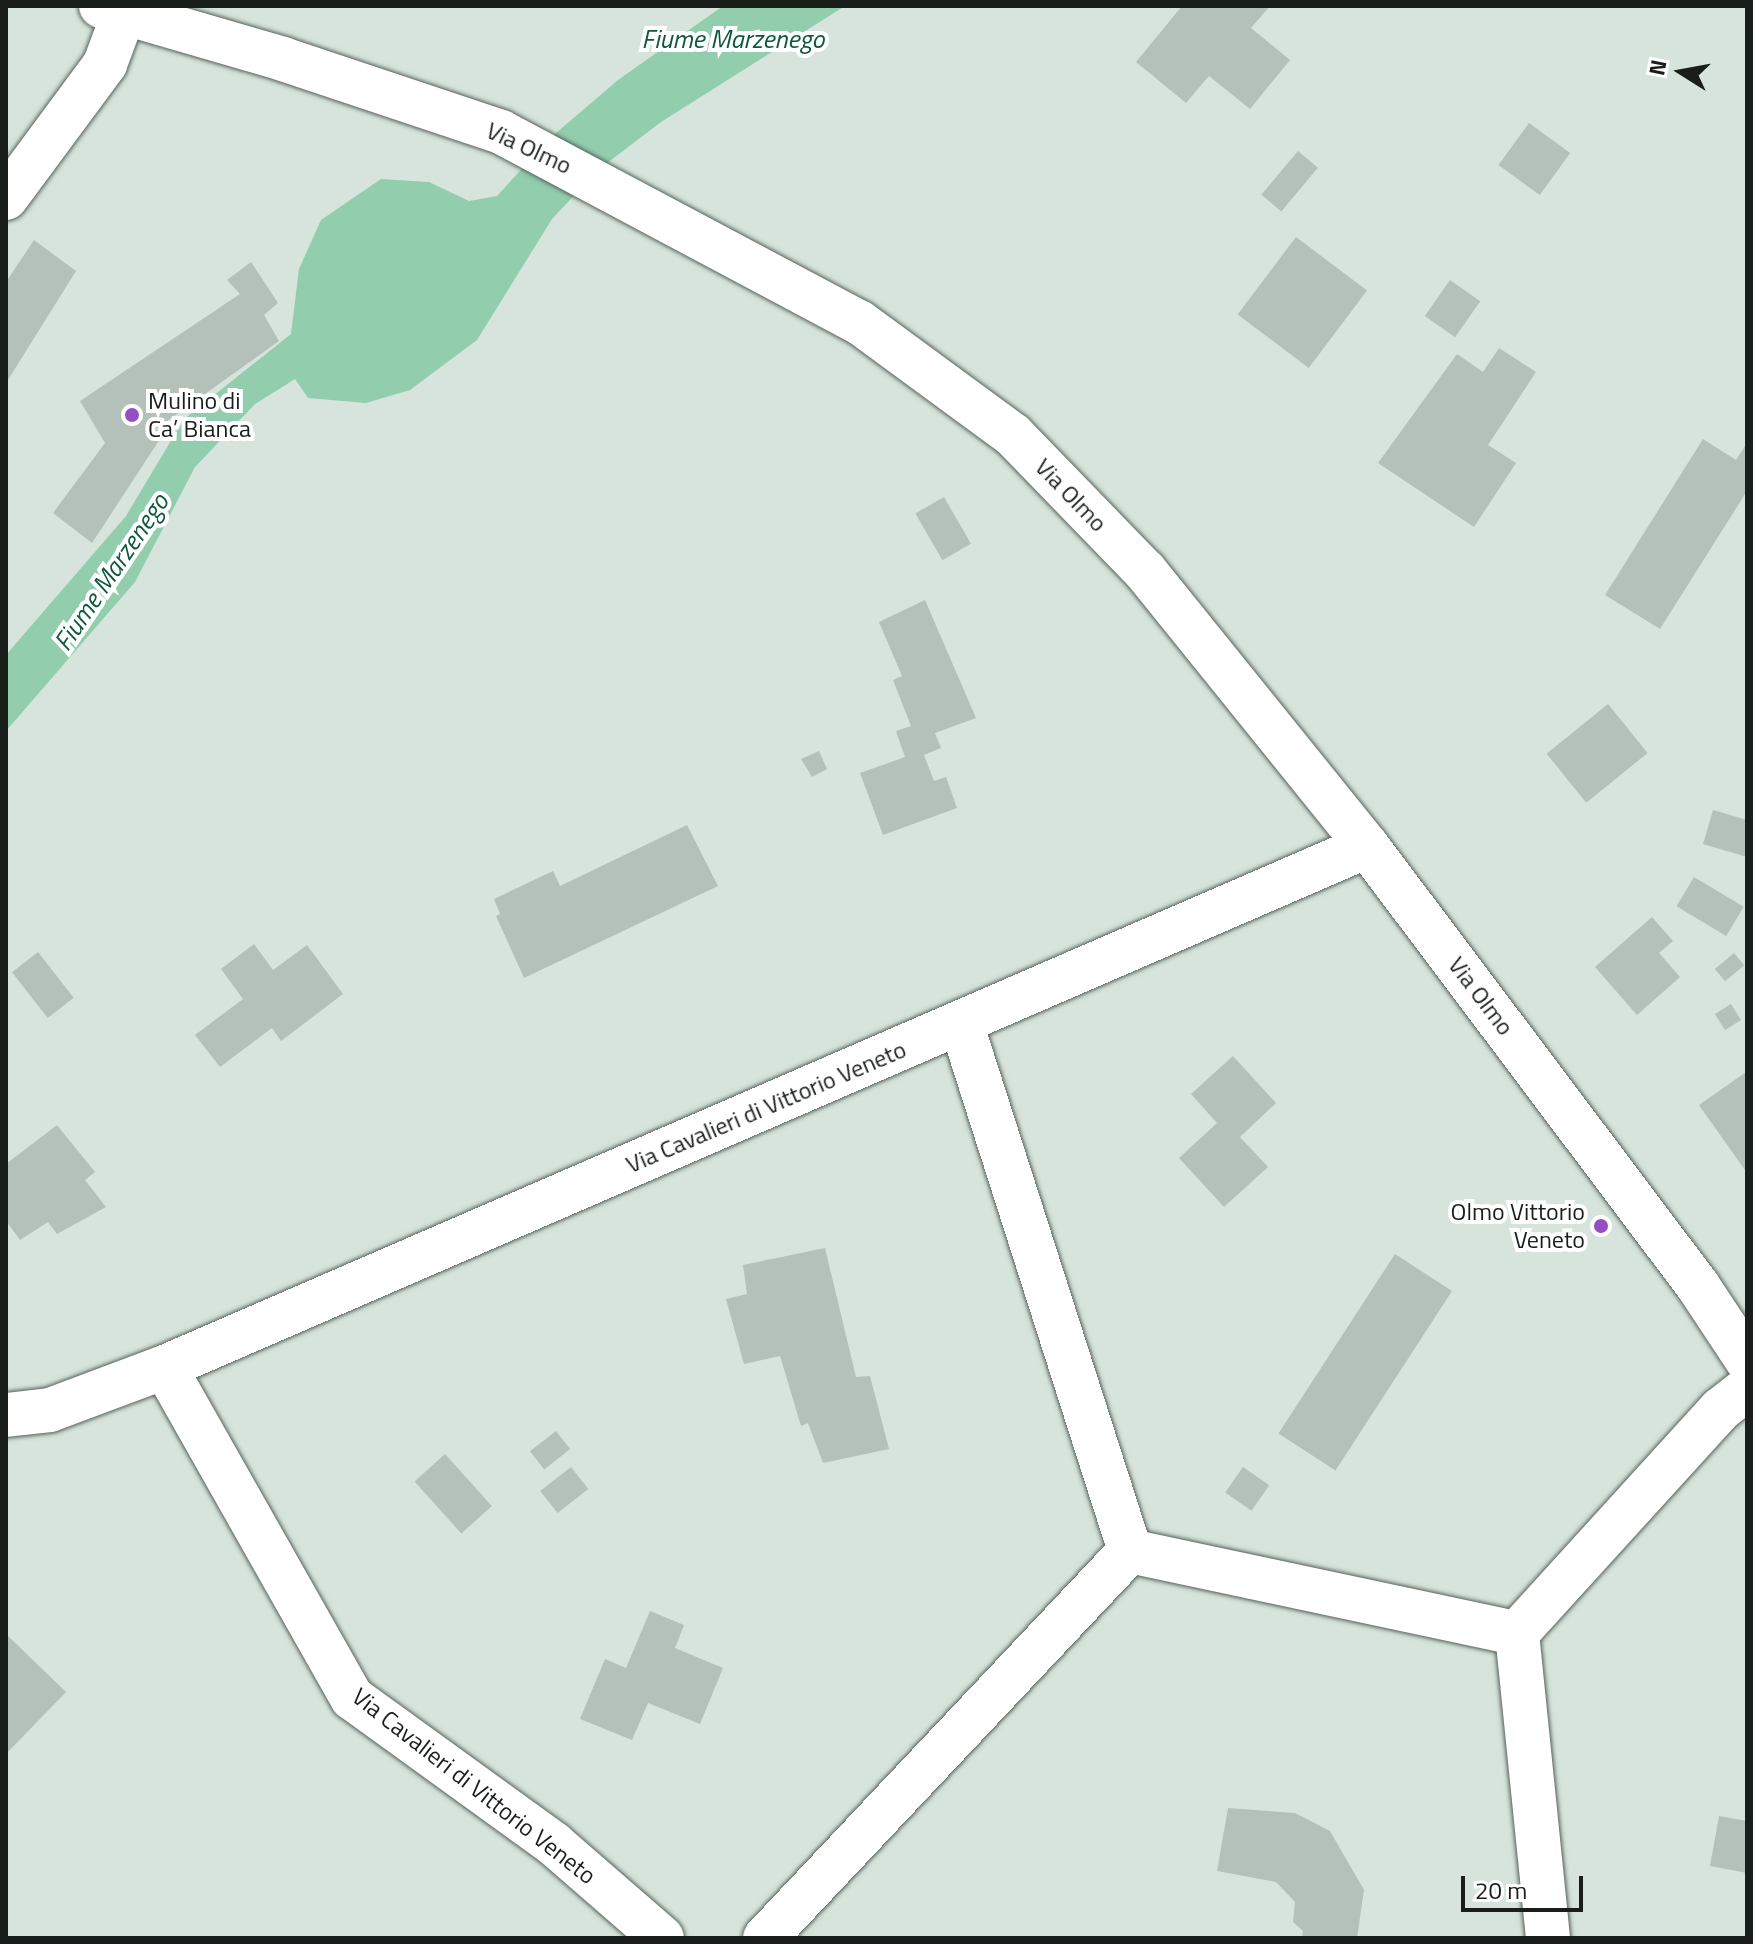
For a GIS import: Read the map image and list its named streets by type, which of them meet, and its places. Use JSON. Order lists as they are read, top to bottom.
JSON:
{
  "streets": {
    "street": ["Via Olmo", "Via Cavalieri di Vittorio Veneto"]
  },
  "crossings": [
    ["Via Olmo", "Via Cavalieri di Vittorio Veneto"]
  ],
  "water": ["Fiume Marzenego"],
  "places": ["Mulino di Ca’ Bianca", "Olmo Vittorio Veneto"],
  "scale_bar": "20 m",
  "north": "left"
}
